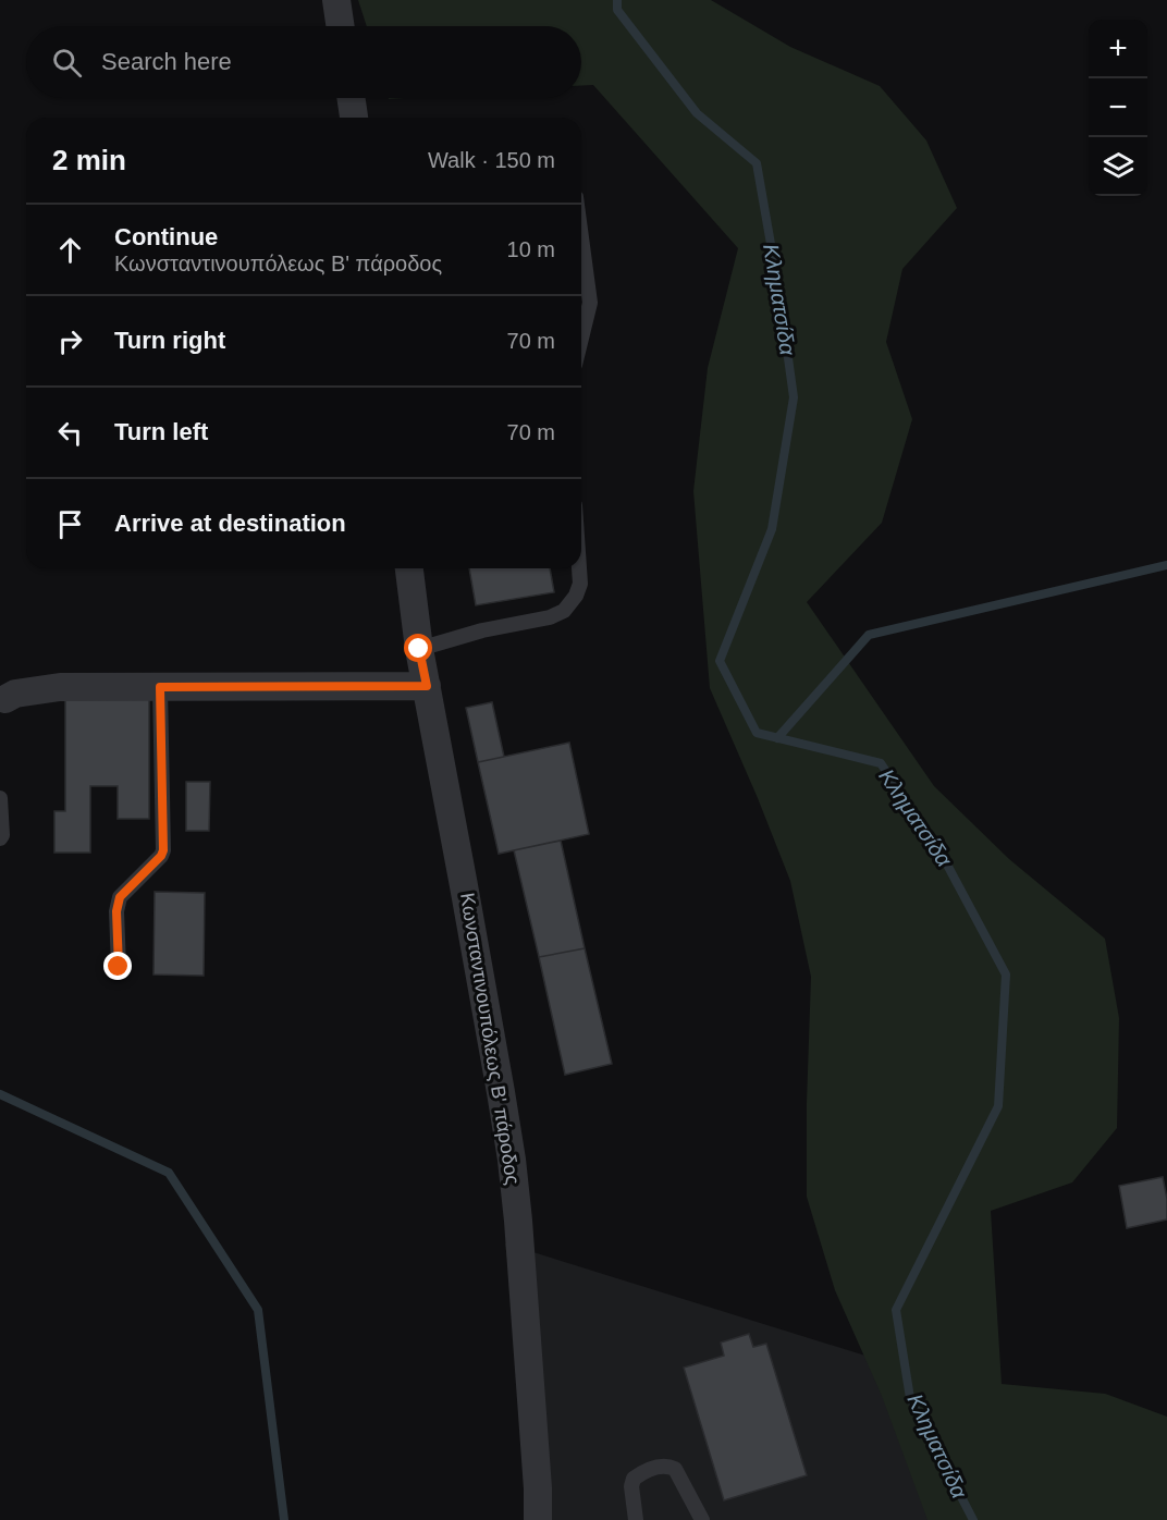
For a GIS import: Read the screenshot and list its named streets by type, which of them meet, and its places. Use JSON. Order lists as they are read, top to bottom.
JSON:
{
  "streets": {
    "street": ["Κωνσταντινουπόλεως Β' πάροδος"]
  },
  "water": ["Κληματσίδα"],
  "page": {
    "map_buttons": ["+", "−"],
    "search": "Search here",
    "heading": ["2 min", "Walk · 150 m"],
    "list": [
      ["Continue", "Κωνσταντινουπόλεως Β' πάροδος", "10 m"],
      ["Turn right", "70 m"],
      ["Turn left", "70 m"],
      "Arrive at destination"
    ]
  }
}
